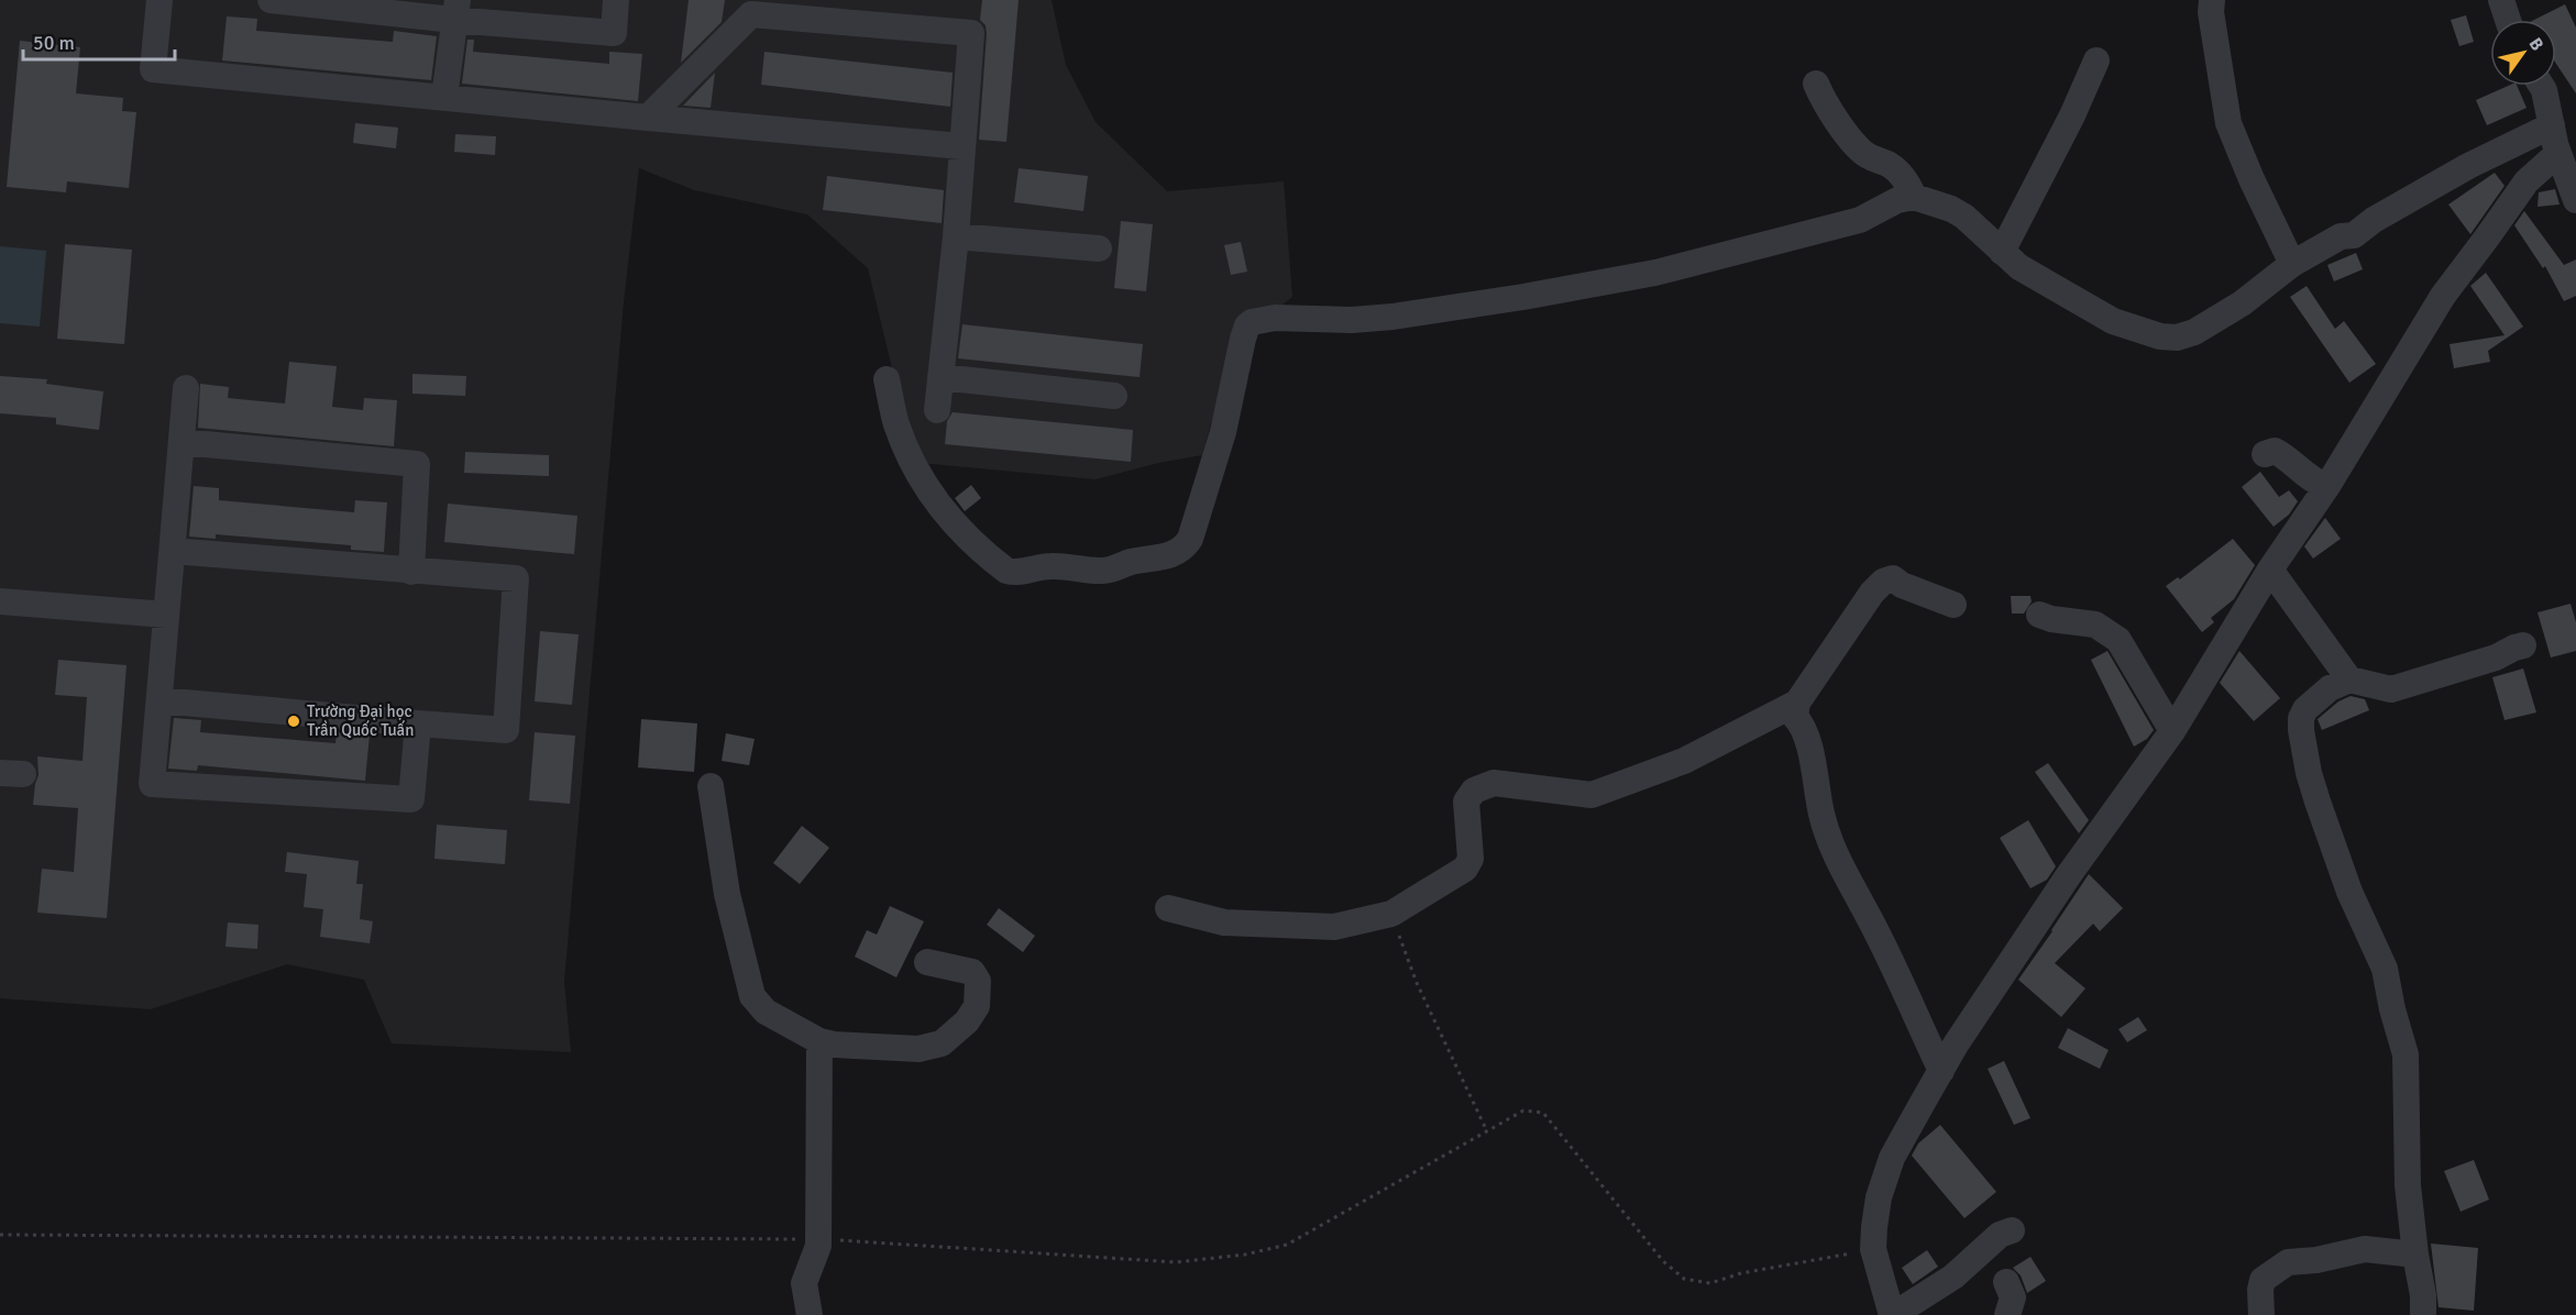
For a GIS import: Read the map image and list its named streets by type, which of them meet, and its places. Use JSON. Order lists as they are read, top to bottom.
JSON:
{
  "places": ["Trường Đại học Trần Quốc Tuấn"],
  "scale_bar": "50 m",
  "north": "top right"
}
